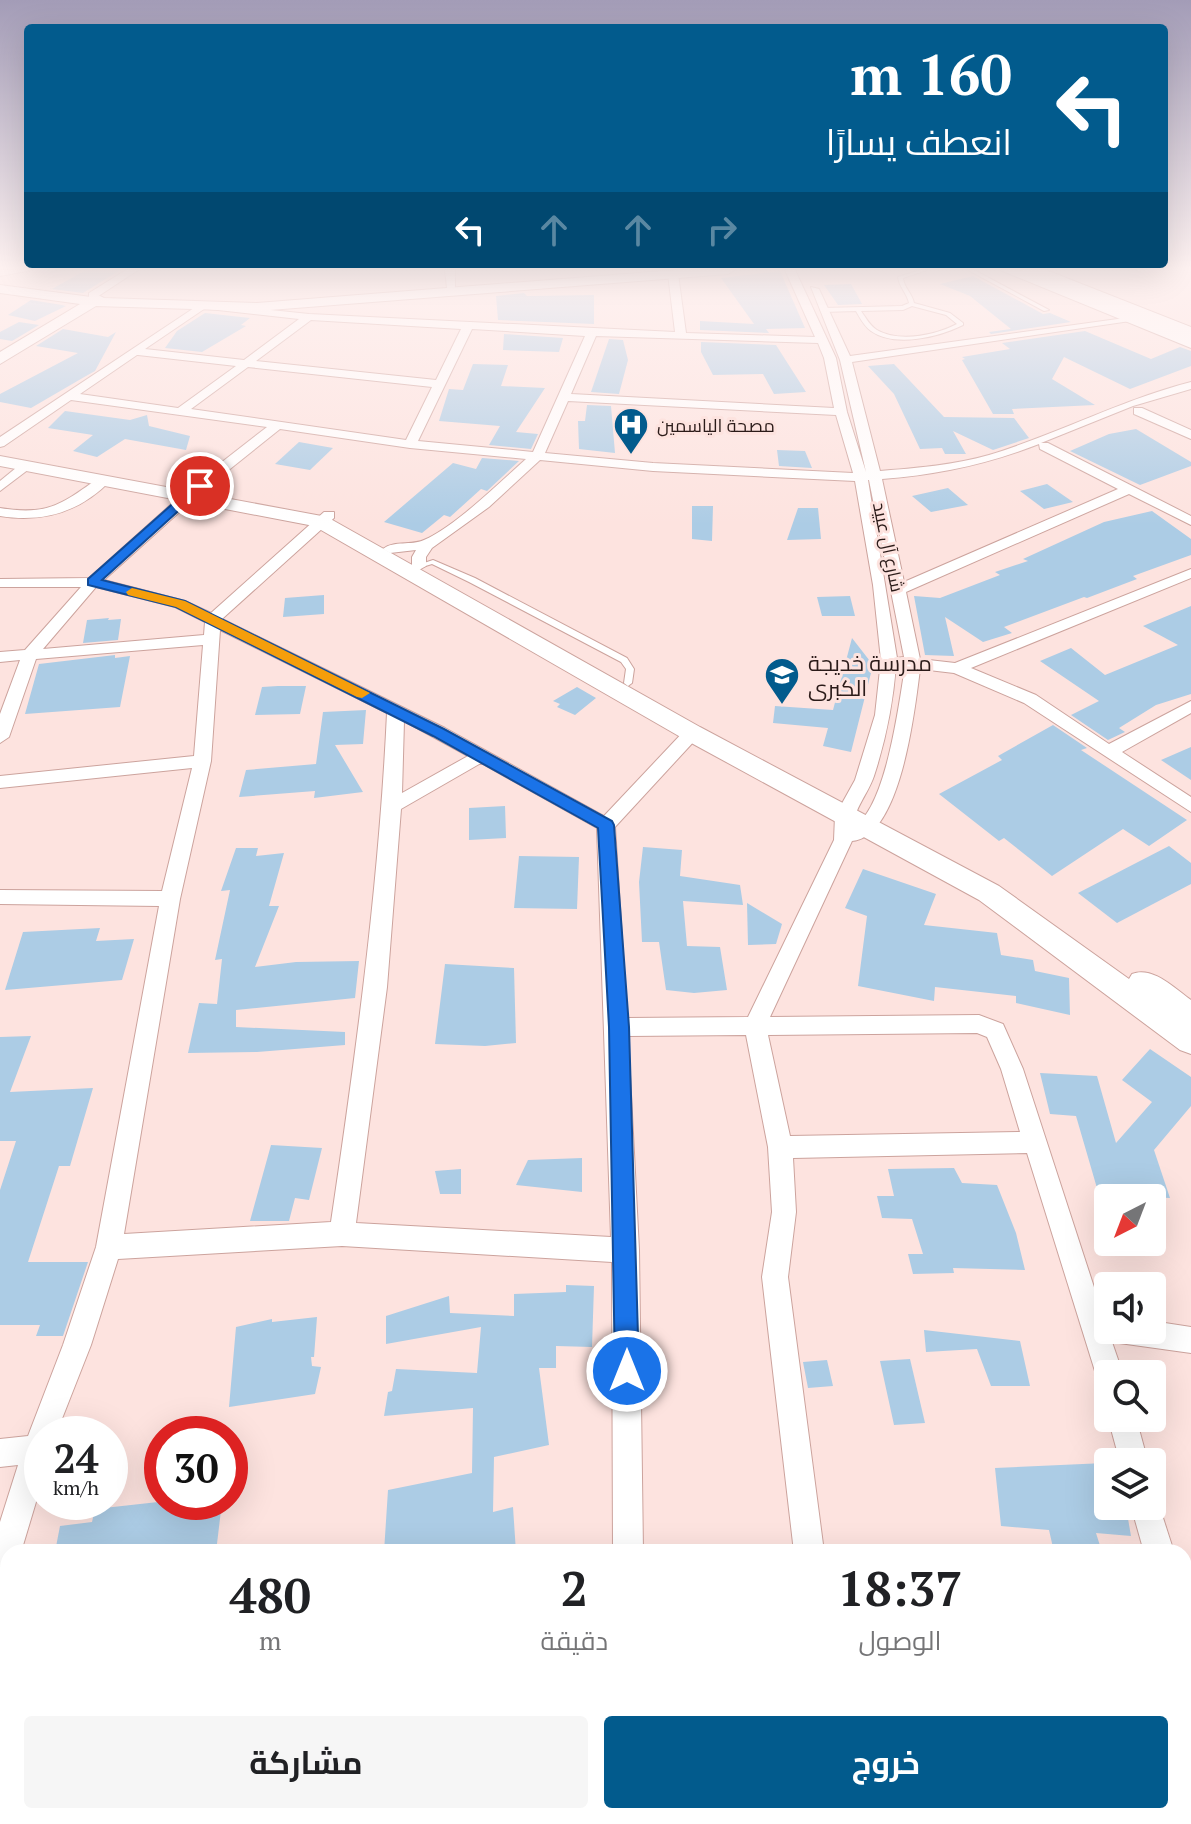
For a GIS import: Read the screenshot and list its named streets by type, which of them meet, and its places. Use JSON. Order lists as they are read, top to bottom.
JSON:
{
  "streets": {
    "street": ["شارع آل عبيد"]
  },
  "places": {
    "hospital": ["مصحة الياسمين"],
    "school or university": ["مدرسة خديجة الكبرى"]
  },
  "north": "bottom left",
  "page": {
    "turn": ["160 m", "انعطف يسارًا"],
    "speed": "24 km/h",
    "limit": "30",
    "eta": [
      "18:37",
      "الوصول",
      "2",
      "دقيقة",
      "480",
      "m"
    ],
    "buttons": ["خروج", "مشاركة"]
  }
}
